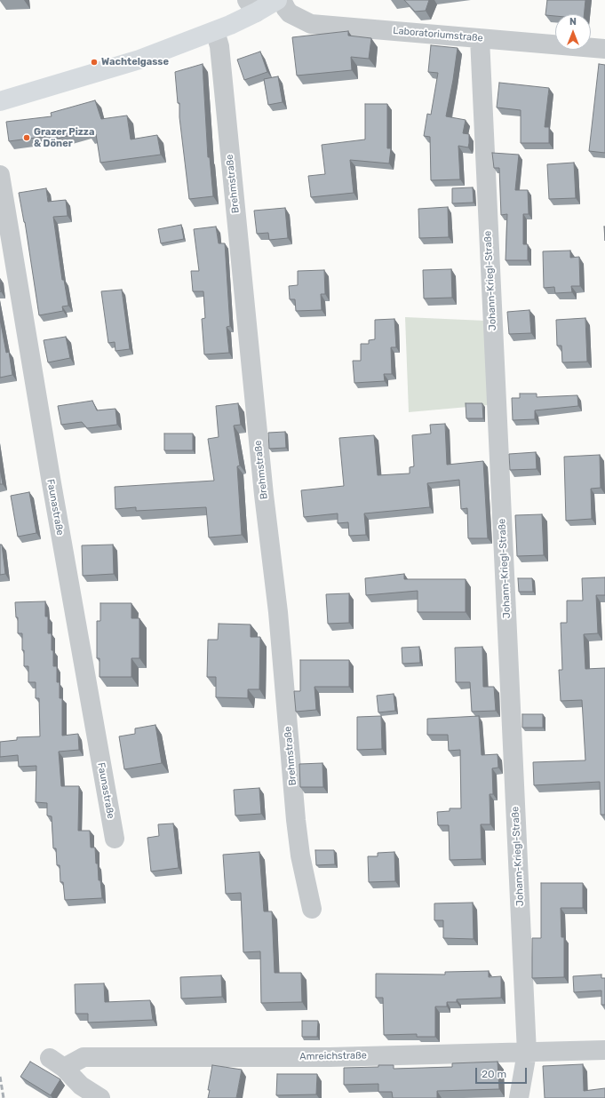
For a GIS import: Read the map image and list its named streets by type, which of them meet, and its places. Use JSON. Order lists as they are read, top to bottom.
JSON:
{
  "streets": {
    "street": [
      "Laboratoriumstraße",
      "Brehmstraße",
      "Johann-Kriegl-Straße",
      "Faunastraße",
      "Amreichstraße"
    ]
  },
  "crossings": [
    ["Laboratoriumstraße", "Johann-Kriegl-Straße"],
    ["Johann-Kriegl-Straße", "Amreichstraße"]
  ],
  "places": ["Wachtelgasse", "Grazer Pizza & Döner"],
  "scale_bar": "20 m",
  "north": "top"
}
